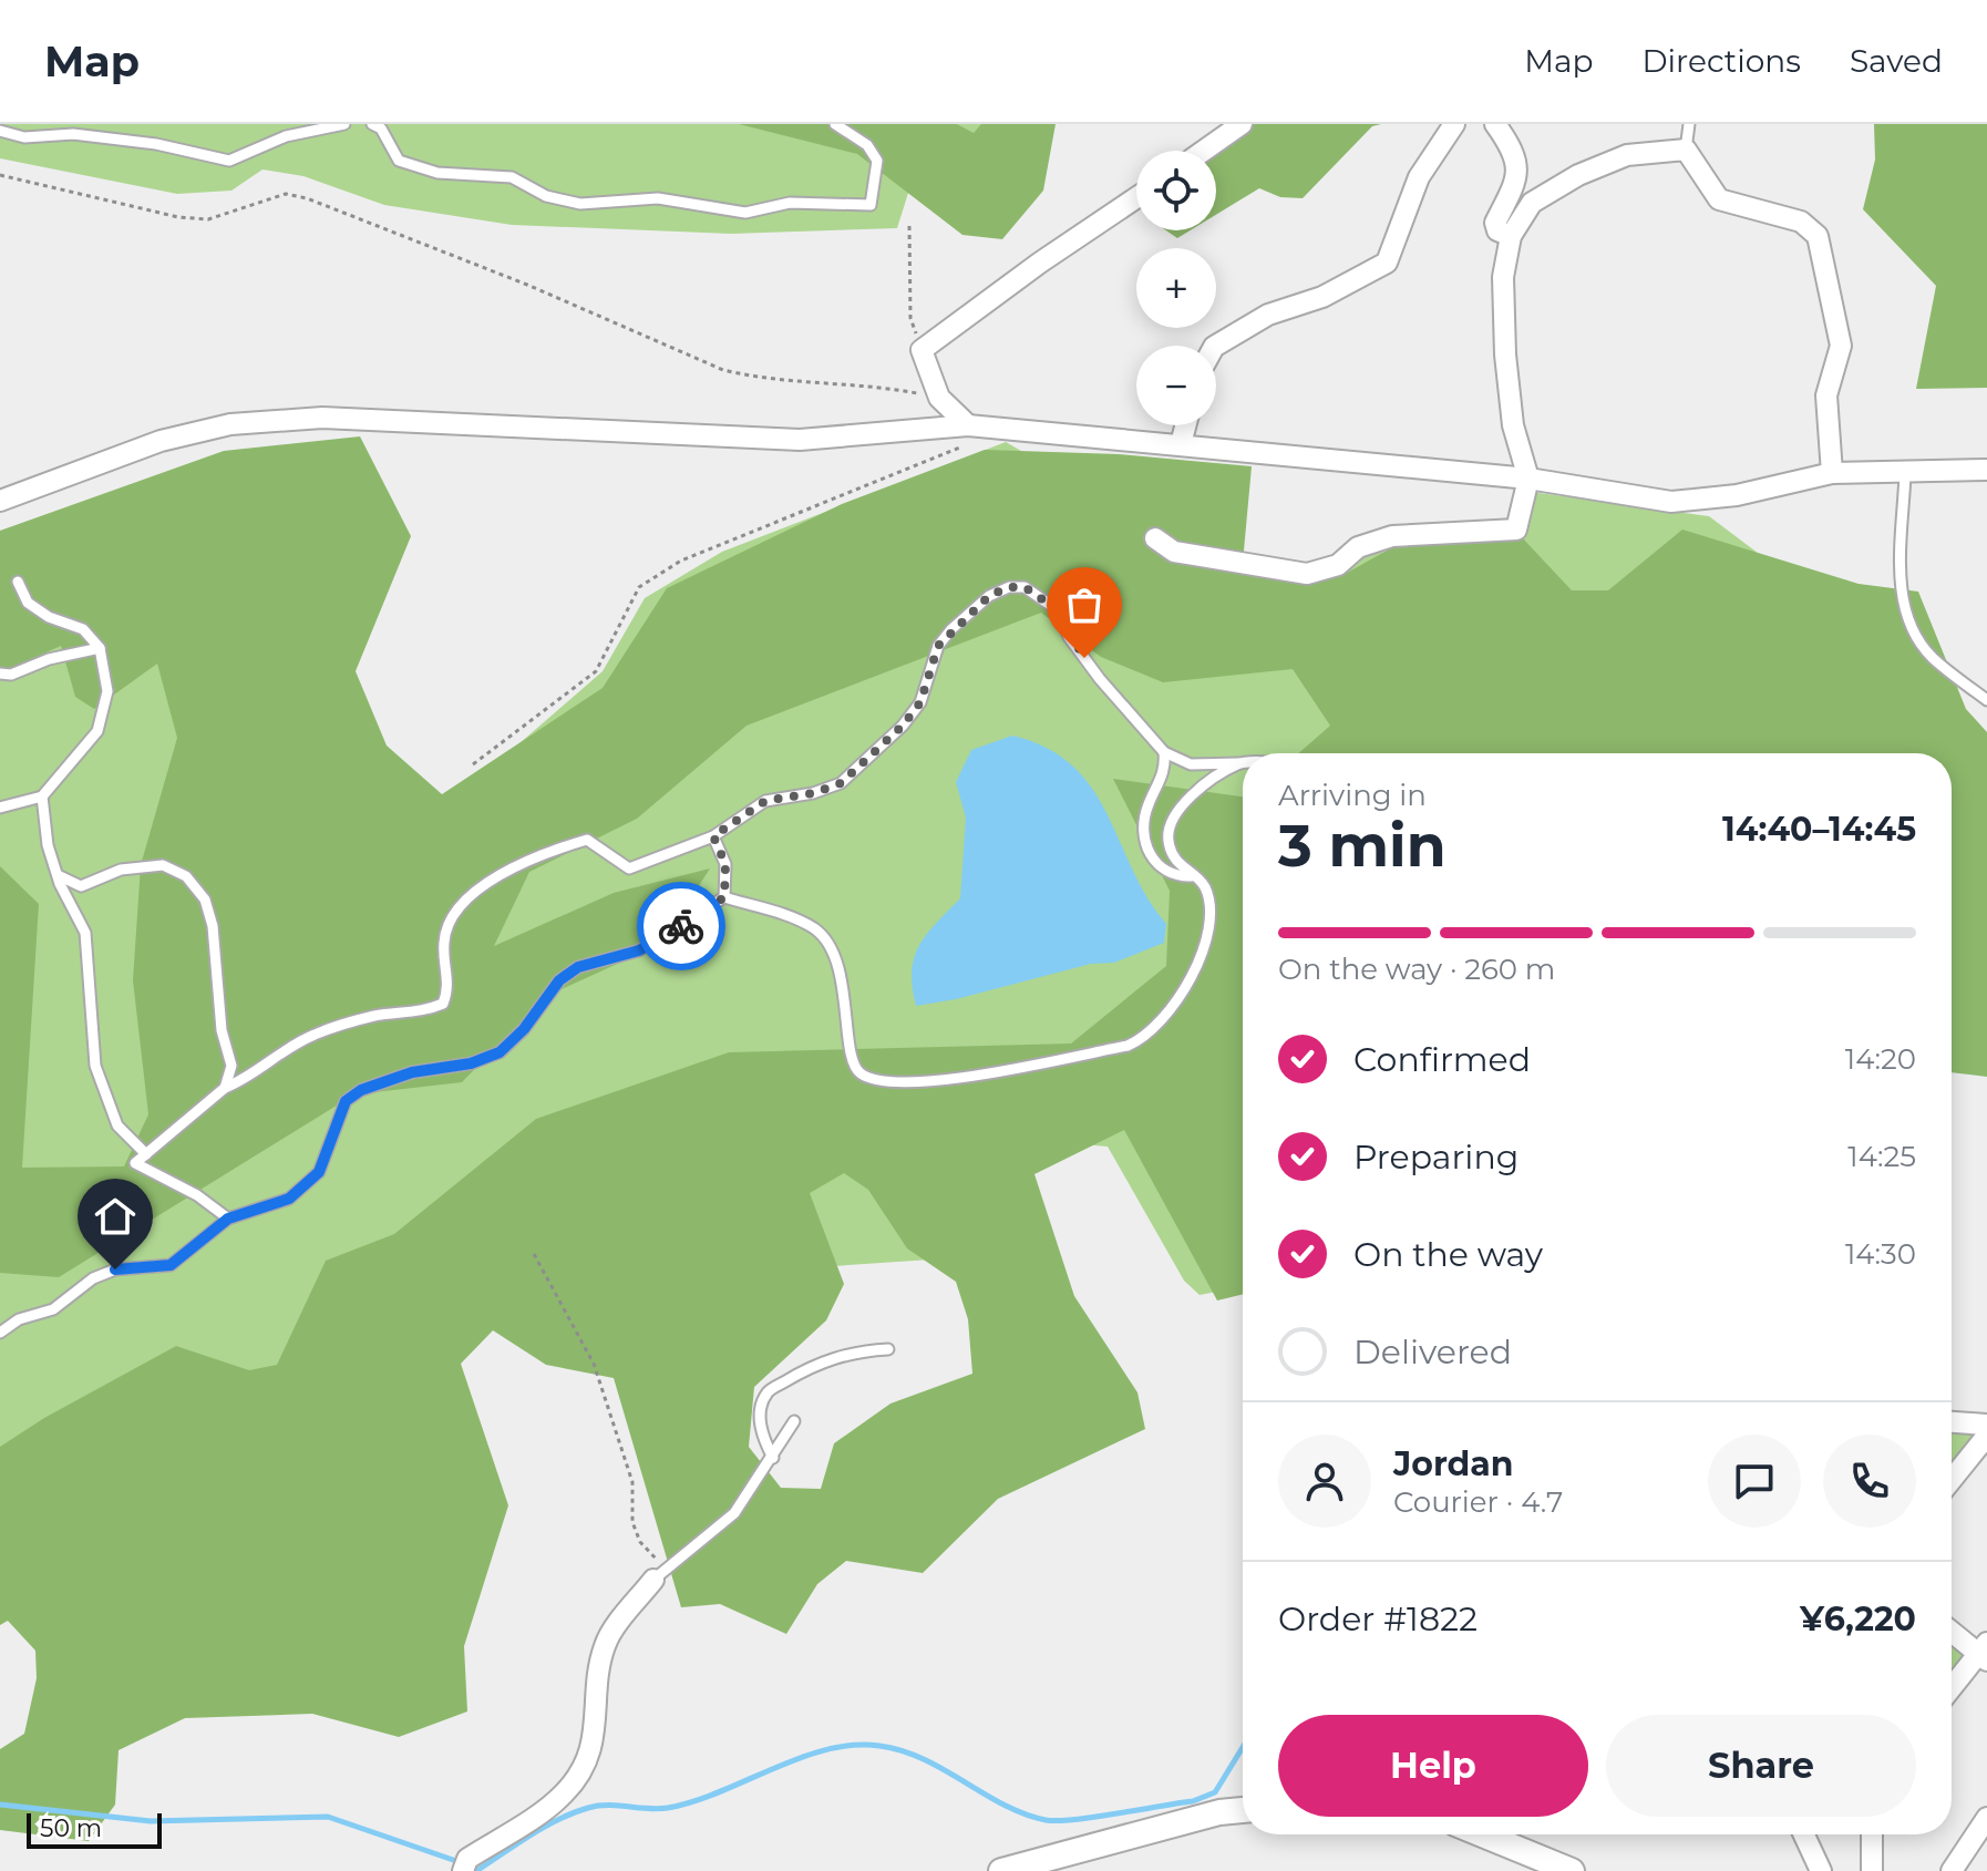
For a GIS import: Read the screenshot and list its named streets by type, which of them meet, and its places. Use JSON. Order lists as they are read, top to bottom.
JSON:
{
  "scale_bar": "50 m",
  "page": {
    "header": "Map",
    "nav": ["Map", "Directions", "Saved"],
    "map_buttons": ["+", "−"],
    "heading": ["3 min", "Arriving in", "14:40–14:45"],
    "panel": [
      "Jordan",
      "Courier · 4.7",
      "Order #1822",
      "¥6,220"
    ],
    "bar": "On the way · 260 m",
    "list": [
      ["Confirmed", "14:20"],
      ["Preparing", "14:25"],
      ["On the way", "14:30"],
      "Delivered"
    ],
    "buttons": ["Help", "Share"],
    "scale": "50 m"
  }
}
